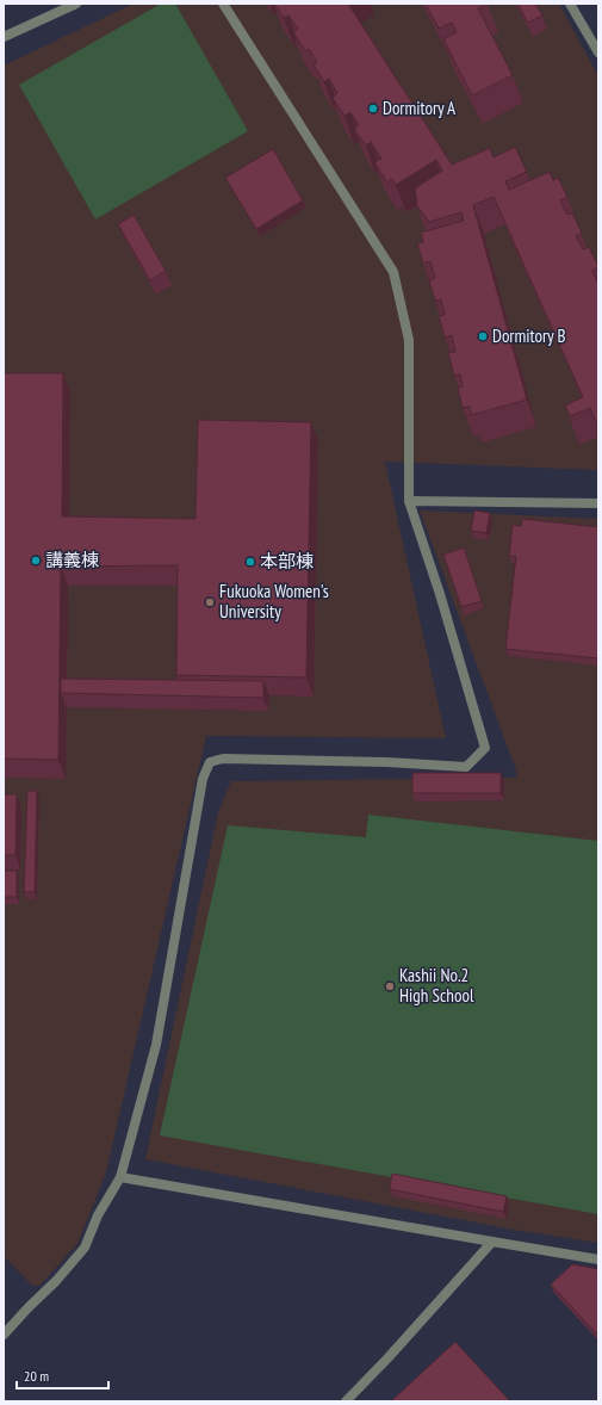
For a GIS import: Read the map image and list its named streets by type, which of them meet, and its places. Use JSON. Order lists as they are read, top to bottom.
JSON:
{
  "places": [
    "Dormitory A",
    "Dormitory B",
    "講義棟",
    "本部棟",
    "Fukuoka Women's University",
    "Kashii No.2 High School"
  ],
  "scale_bar": "20 m"
}
